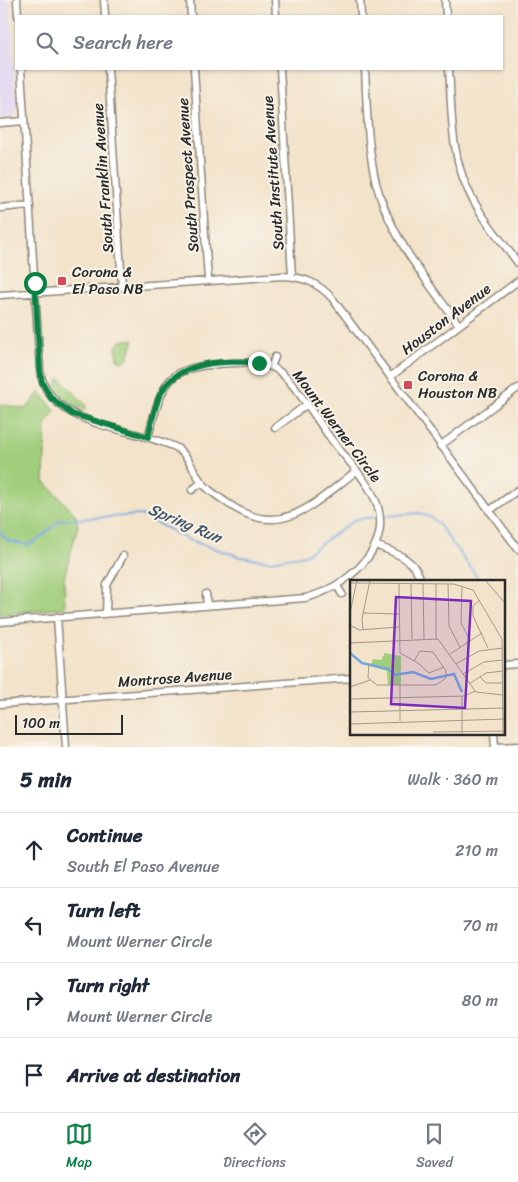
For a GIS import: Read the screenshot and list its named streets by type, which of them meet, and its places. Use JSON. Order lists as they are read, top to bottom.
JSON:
{
  "streets": {
    "street": [
      "South Institute Avenue",
      "South Prospect Avenue",
      "South Franklin Avenue",
      "Houston Avenue",
      "Mount Werner Circle",
      "Montrose Avenue"
    ]
  },
  "water": ["Spring Run"],
  "places": {
    "transit": ["Corona & El Paso NB", "Corona & Houston NB"]
  },
  "scale_bar": "100 m",
  "page": {
    "search": "Search here",
    "scale": "100 m",
    "heading": ["5 min", "Walk · 360 m"],
    "list": [
      ["Continue", "South El Paso Avenue", "210 m"],
      ["Turn left", "Mount Werner Circle", "70 m"],
      ["Turn right", "Mount Werner Circle", "80 m"],
      "Arrive at destination"
    ],
    "nav": ["Map", "Directions", "Saved"]
  }
}
